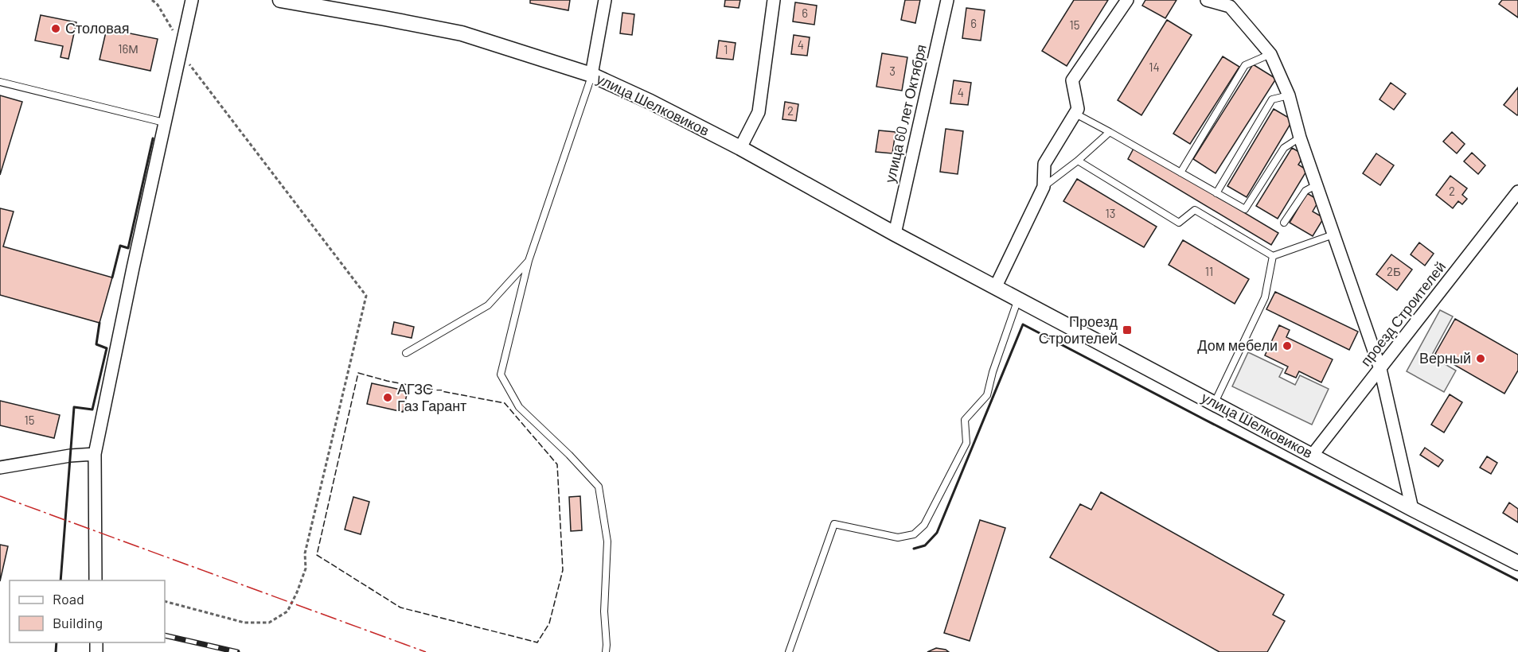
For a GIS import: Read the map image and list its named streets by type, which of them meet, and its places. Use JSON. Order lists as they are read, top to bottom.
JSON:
{
  "streets": {
    "street": ["улица Шелковиков", "улица 60 лет Октября", "проезд Строителей"]
  },
  "crossings": [
    ["улица Шелковиков", "улица 60 лет Октября"],
    ["улица Шелковиков", "проезд Строителей"]
  ],
  "places": {
    "other": [
      "Столовая",
      "Дом мебели",
      "Верный",
      "АГЗС – Газ Гарант"
    ],
    "transit": ["Проезд Строителей"]
  },
  "house_numbers": [
    "6",
    "6",
    "15",
    "4",
    "16М",
    "1",
    "14",
    "3",
    "4",
    "2",
    "2",
    "13",
    "11",
    "2Б",
    "15"
  ],
  "legend": ["Road", "Building"]
}
